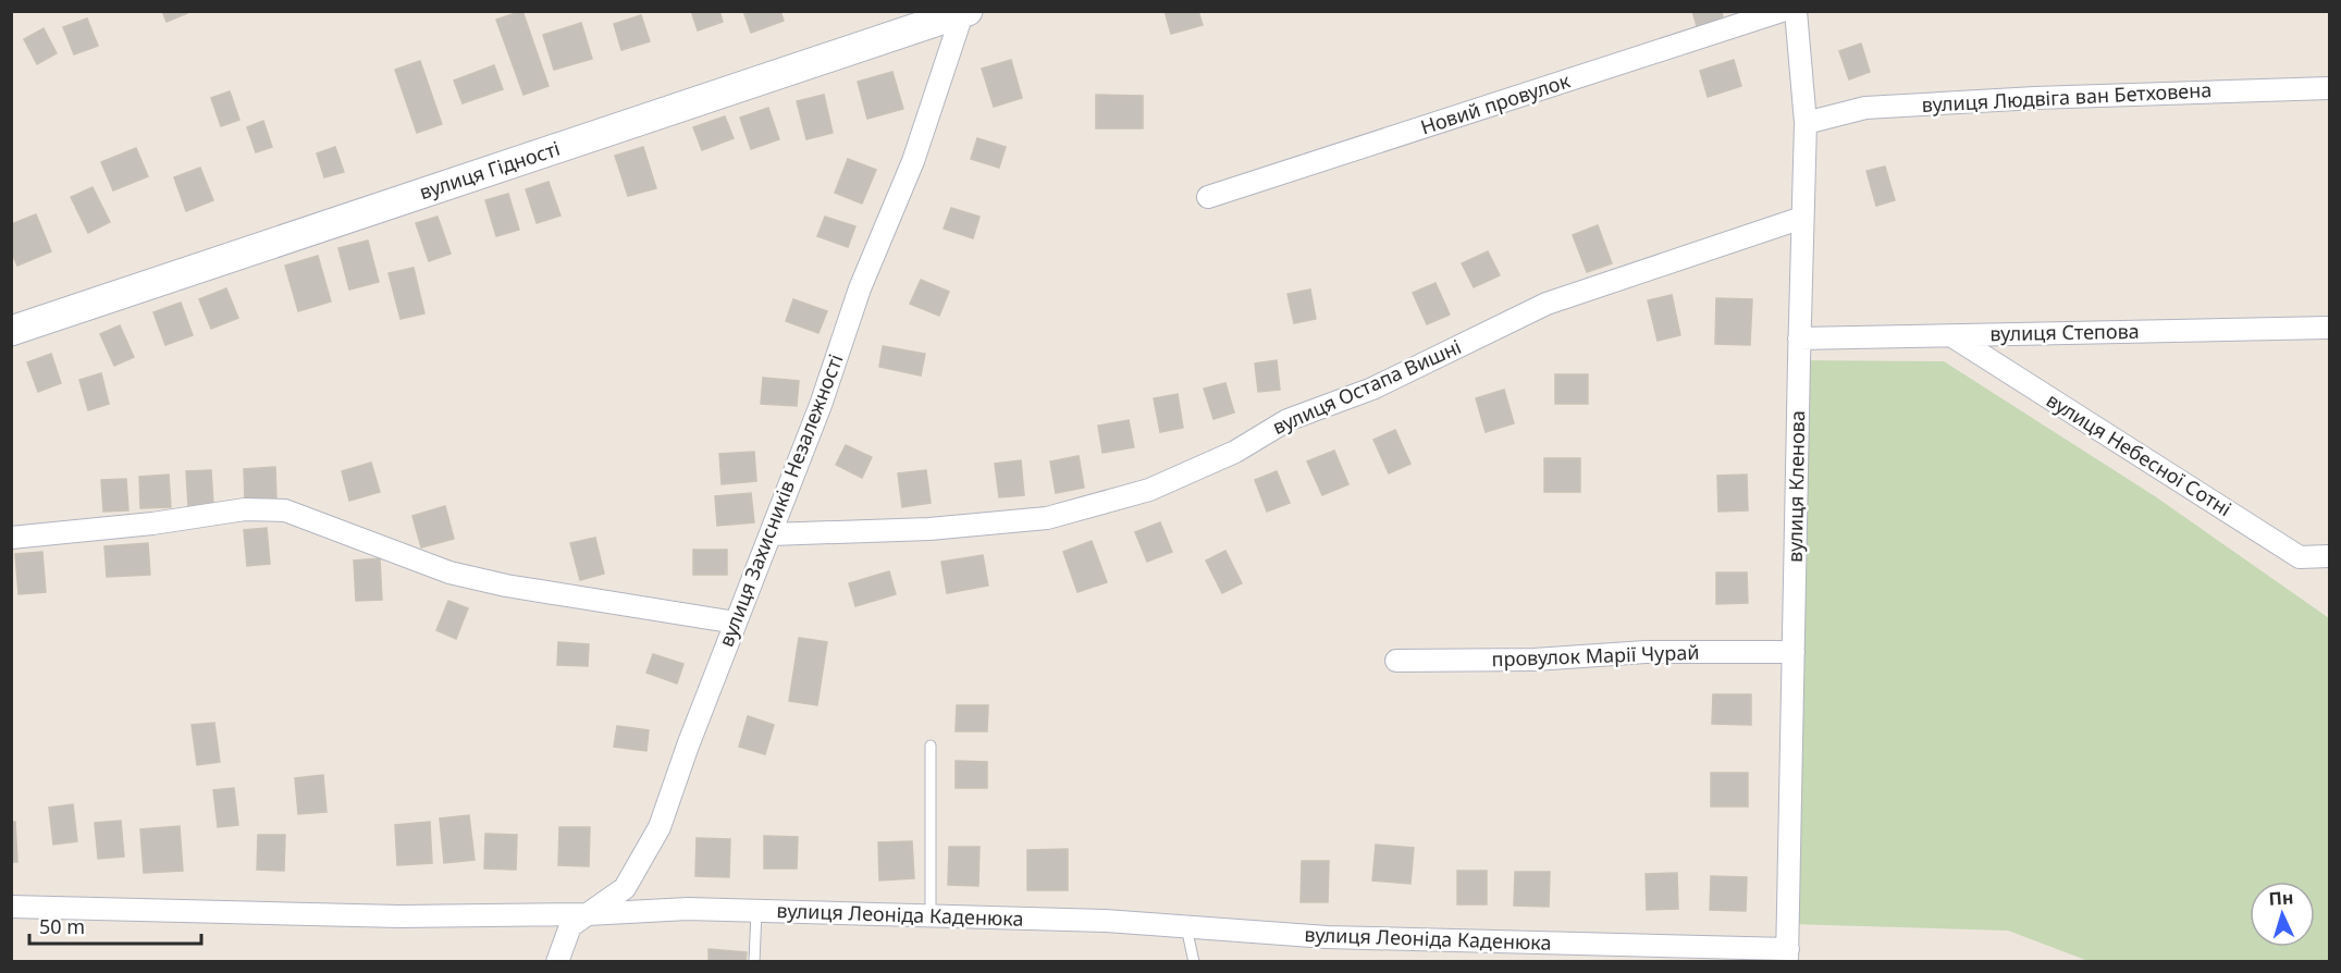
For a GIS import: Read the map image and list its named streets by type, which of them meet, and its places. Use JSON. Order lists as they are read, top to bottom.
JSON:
{
  "streets": {
    "street": [
      "вулиця Людвіга ван Бетховена",
      "Новий провулок",
      "вулиця Гідності",
      "вулиця Степова",
      "вулиця Остапа Вишні",
      "вулиця Небесної Сотні",
      "вулиця Кленова",
      "вулиця Захисників Незалежності",
      "провулок Марії Чурай",
      "вулиця Леоніда Каденюка"
    ]
  },
  "crossings": [
    ["вулиця Людвіга ван Бетховена", "вулиця Кленова"],
    ["вулиця Гідності", "вулиця Захисників Незалежності"],
    ["вулиця Степова", "вулиця Небесної Сотні"],
    ["вулиця Степова", "вулиця Кленова"],
    ["вулиця Остапа Вишні", "вулиця Кленова"],
    ["вулиця Остапа Вишні", "вулиця Захисників Незалежності"],
    ["вулиця Кленова", "провулок Марії Чурай"],
    ["вулиця Кленова", "вулиця Леоніда Каденюка"],
    ["вулиця Захисників Незалежності", "вулиця Леоніда Каденюка"]
  ],
  "scale_bar": "50 m",
  "north": "top"
}
